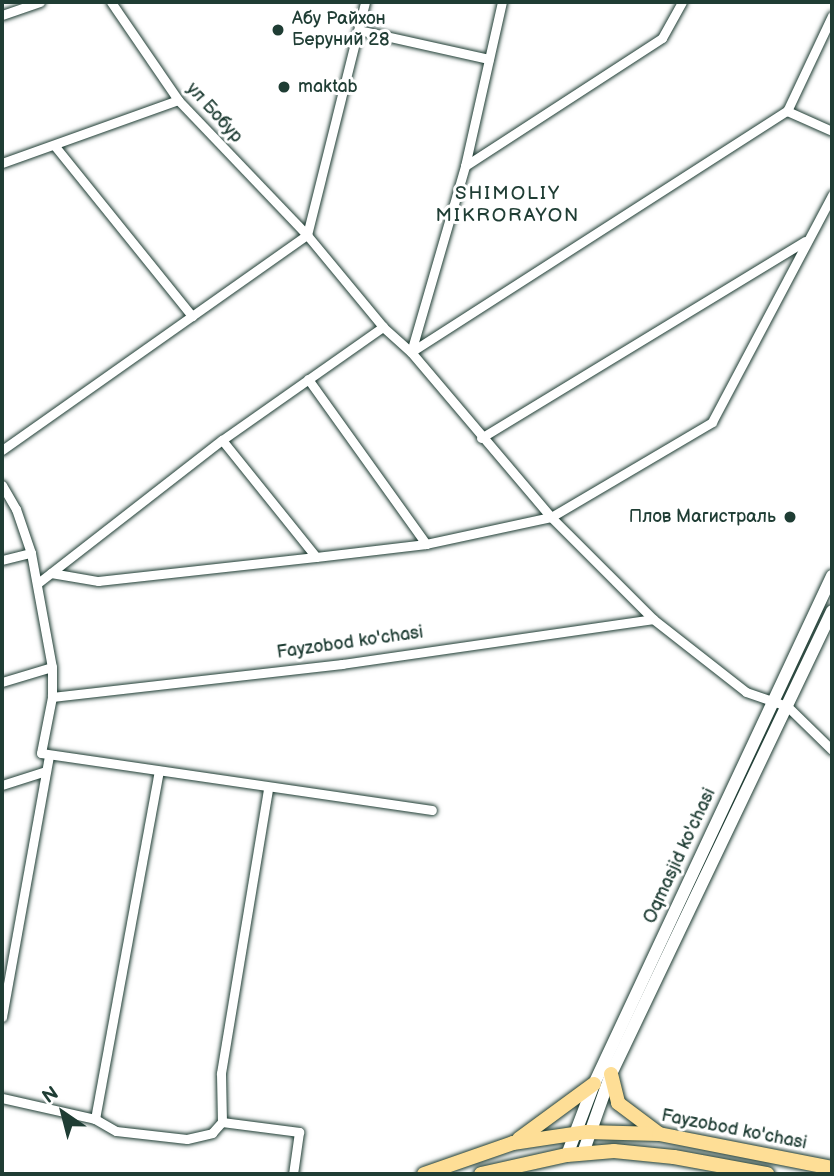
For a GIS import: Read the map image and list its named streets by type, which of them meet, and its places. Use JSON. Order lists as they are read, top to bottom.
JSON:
{
  "streets": {
    "main road": ["Fayzobod ko'chasi", "Oqmasjid ko'chasi"],
    "street": ["ул Бобур"]
  },
  "crossings": [
    ["Fayzobod ko'chasi", "Oqmasjid ko'chasi"]
  ],
  "districts": ["SHIMOLIY MIKRORAYON"],
  "places": ["Абу Райхон Беруний 28", "maktab", "Плов Магистраль"],
  "north": "top left"
}
